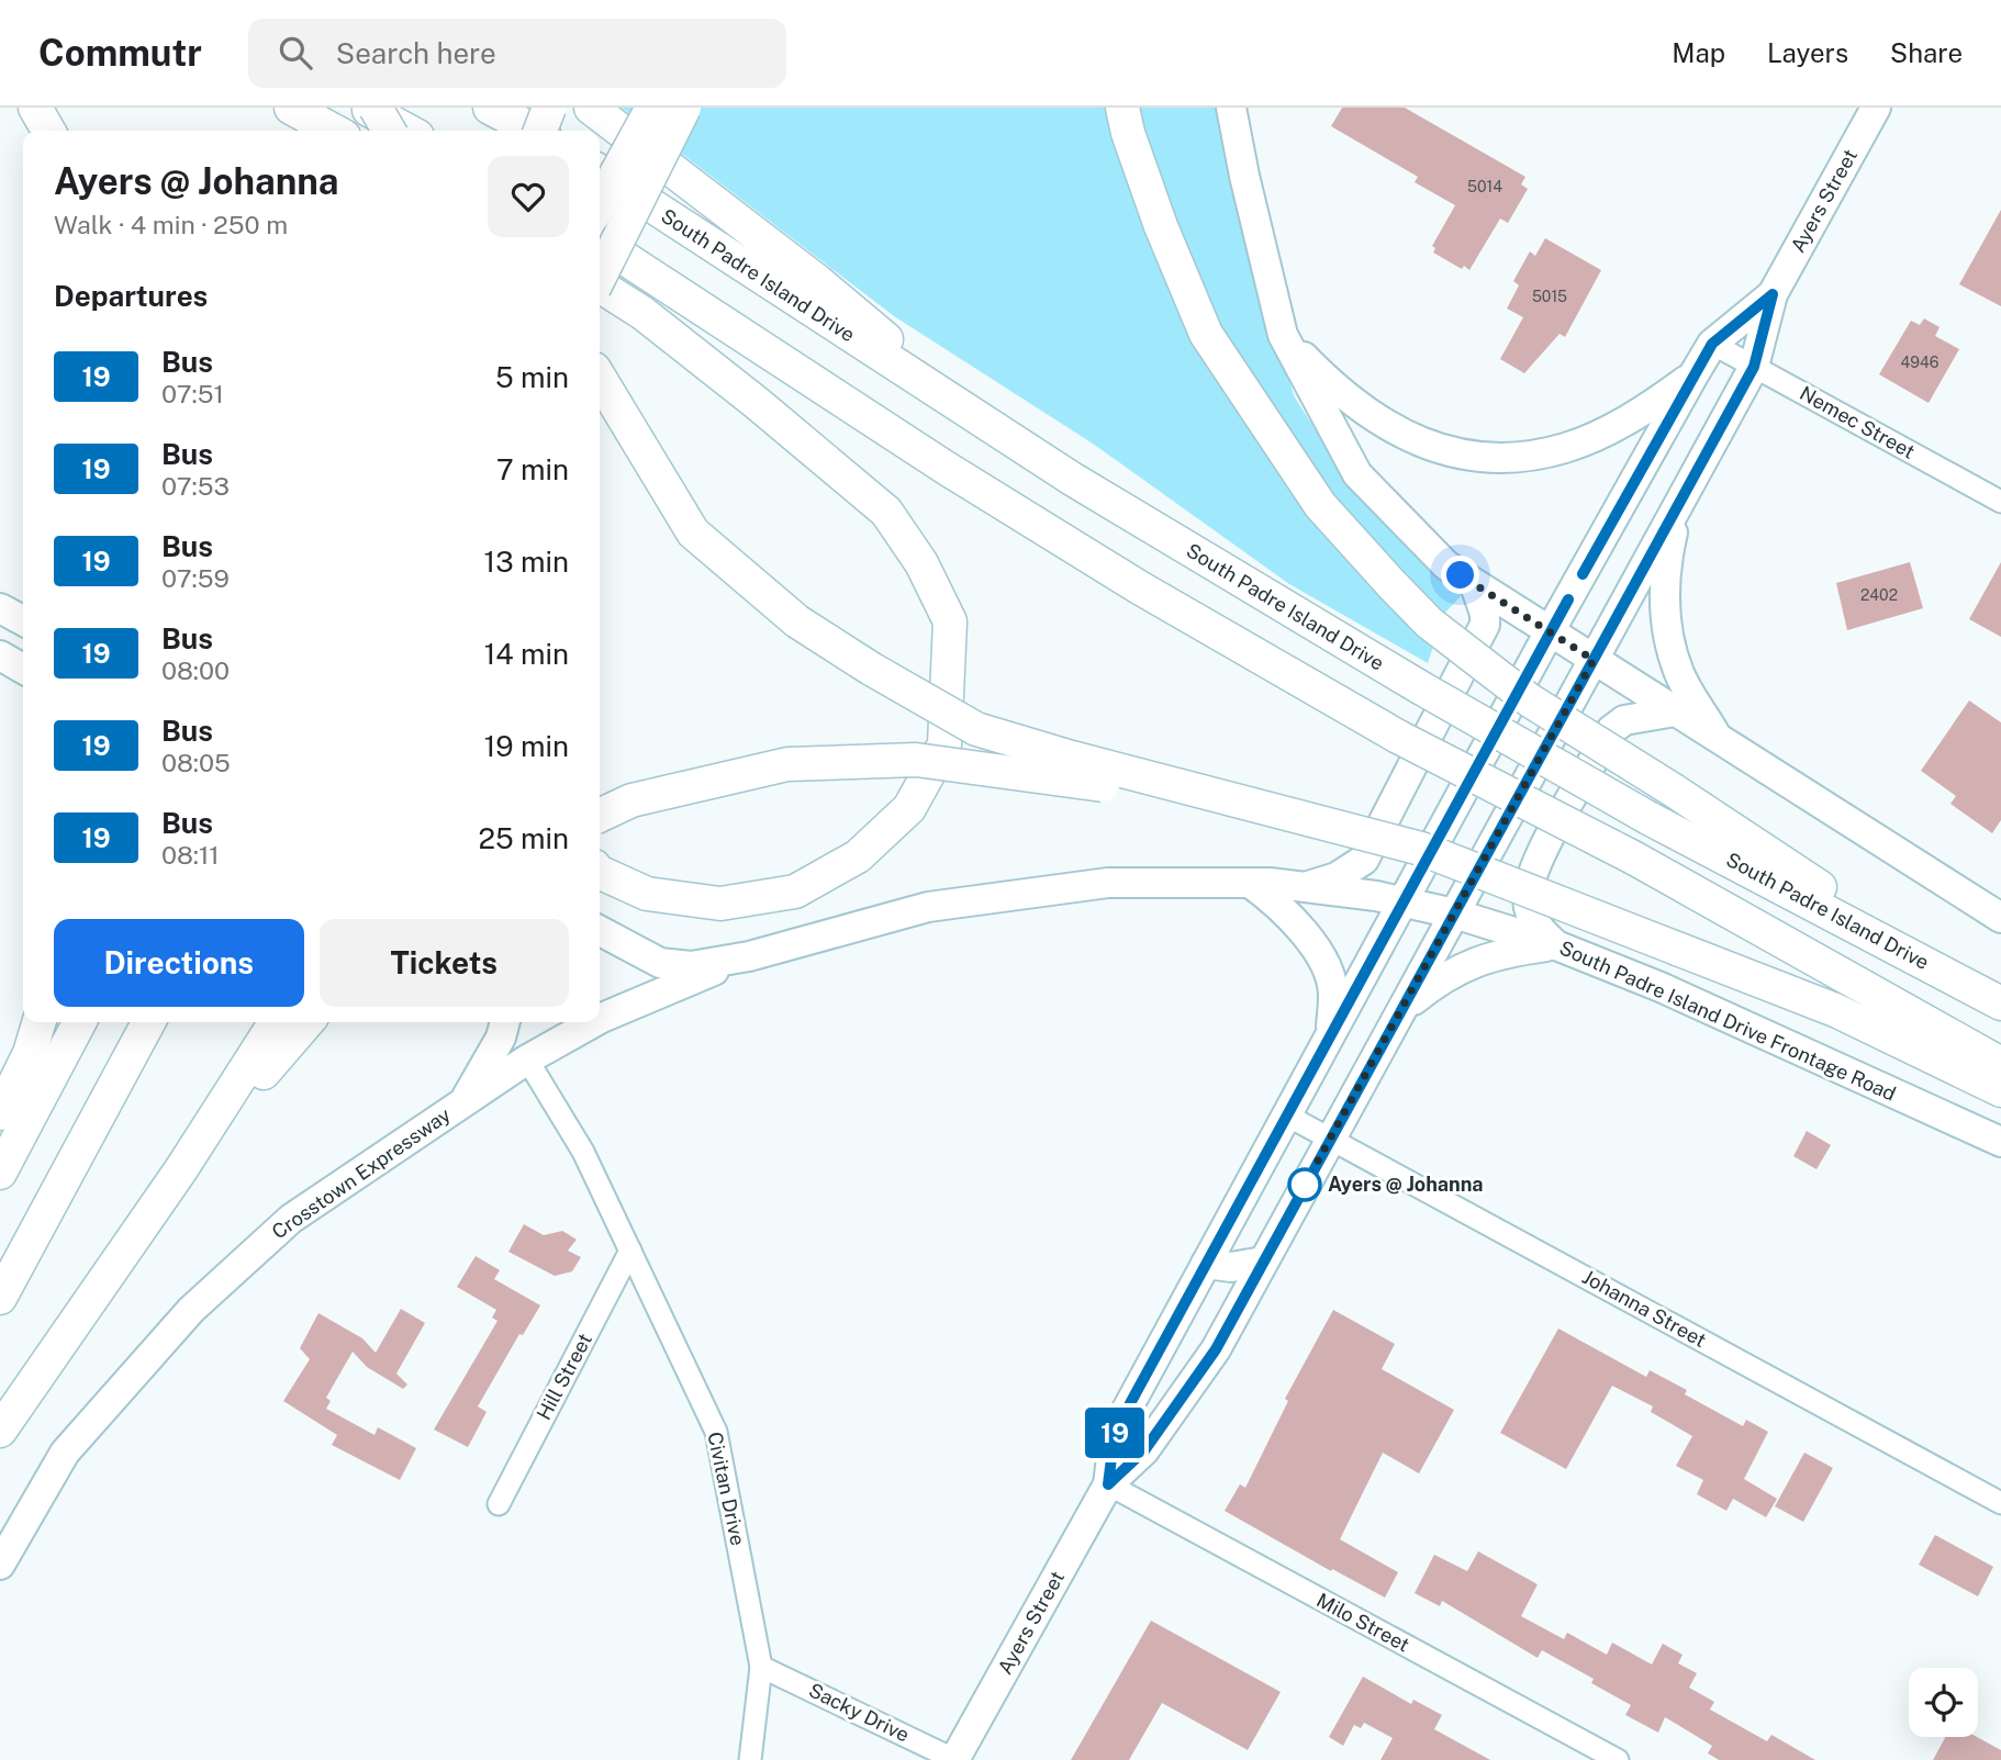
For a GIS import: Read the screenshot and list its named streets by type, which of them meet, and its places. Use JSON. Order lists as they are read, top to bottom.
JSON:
{
  "streets": {
    "highway": ["South Padre Island Drive"],
    "main road": ["Ayers Street", "South Padre Island Drive Frontage Road", "Crosstown Expressway"],
    "street": [
      "Nemec Street",
      "Johanna Street",
      "Hill Street",
      "Civitan Drive",
      "Milo Street",
      "Sacky Drive"
    ]
  },
  "crossings": [
    ["Ayers Street", "Nemec Street"],
    ["Ayers Street", "South Padre Island Drive Frontage Road"],
    ["Ayers Street", "Johanna Street"],
    ["Ayers Street", "Milo Street"],
    ["Ayers Street", "Sacky Drive"],
    ["South Padre Island Drive Frontage Road", "Crosstown Expressway"],
    ["Crosstown Expressway", "Civitan Drive"],
    ["Hill Street", "Civitan Drive"],
    ["Civitan Drive", "Sacky Drive"]
  ],
  "places": ["Ayers @ Johanna"],
  "lines": ["bus line 19"],
  "house_numbers": [
    "5014",
    "5015",
    "4946",
    "2402"
  ],
  "page": {
    "header": "Commutr",
    "search": "Search here",
    "nav": ["Map", "Layers", "Share"],
    "on_map": "19",
    "heading": [
      ["Ayers @ Johanna", "Walk · 4 min · 250 m"],
      "Departures"
    ],
    "list": [
      {
        "mark": "19",
        "name": "Bus",
        "note": "07:51",
        "value": "5 min"
      },
      {
        "mark": "19",
        "name": "Bus",
        "note": "07:53",
        "value": "7 min"
      },
      {
        "mark": "19",
        "name": "Bus",
        "note": "07:59",
        "value": "13 min"
      },
      {
        "mark": "19",
        "name": "Bus",
        "note": "08:00",
        "value": "14 min"
      },
      {
        "mark": "19",
        "name": "Bus",
        "note": "08:05",
        "value": "19 min"
      },
      {
        "mark": "19",
        "name": "Bus",
        "note": "08:11",
        "value": "25 min"
      }
    ],
    "buttons": ["Directions", "Tickets"]
  }
}
